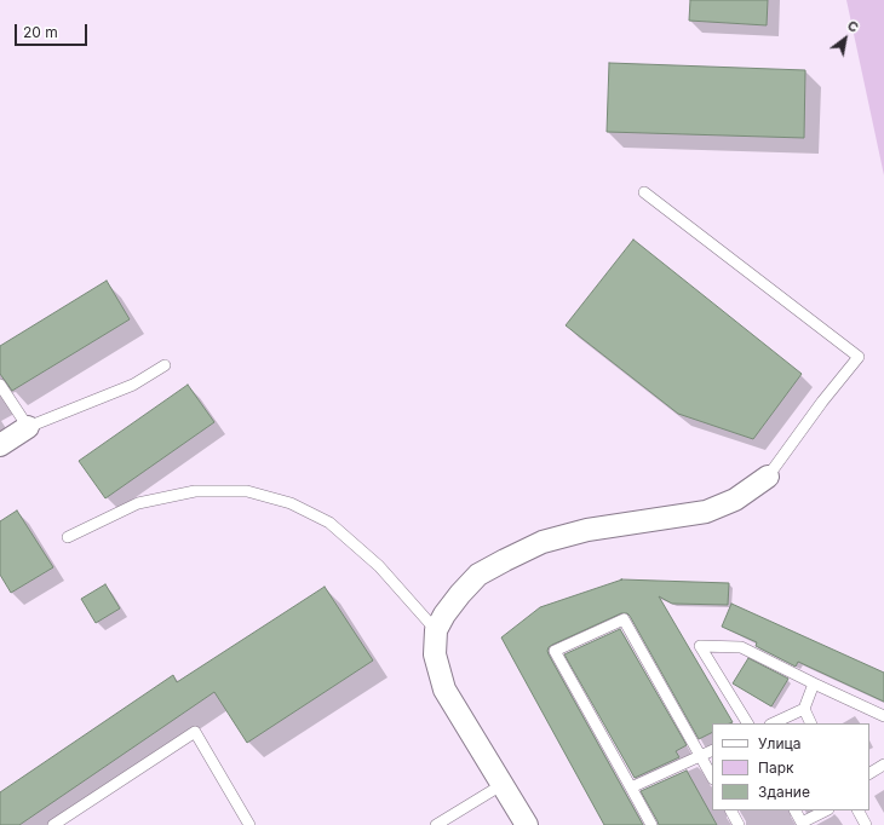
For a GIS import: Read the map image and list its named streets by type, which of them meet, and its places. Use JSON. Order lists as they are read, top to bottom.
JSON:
{
  "legend": ["Улица", "Парк", "Здание"],
  "scale_bar": "20 m",
  "north": "top right"
}
